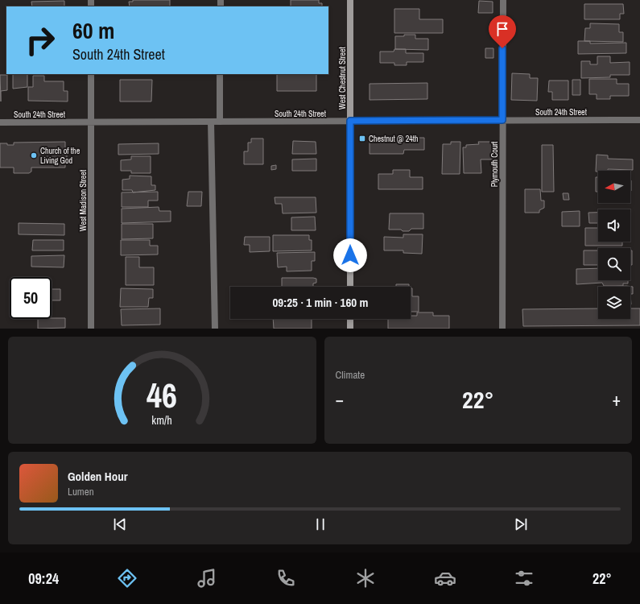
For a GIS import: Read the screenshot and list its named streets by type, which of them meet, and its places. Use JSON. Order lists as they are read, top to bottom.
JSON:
{
  "streets": {
    "main road": ["West Chestnut Street"],
    "street": ["South 24th Street", "Plymouth Court", "West Madison Street"]
  },
  "crossings": [
    ["West Chestnut Street", "South 24th Street"],
    ["South 24th Street", "Plymouth Court"],
    ["South 24th Street", "West Madison Street"]
  ],
  "places": {
    "transit": ["Chestnut @ 24th"],
    "other": ["Church of the Living God"]
  },
  "north": "left",
  "page": {
    "turn": ["60 m", "South 24th Street"],
    "limit": "50",
    "trip": "09:25 · 1 min · 160 m",
    "tile": "Climate",
    "heat": ["−", "22°", "+"],
    "song": ["Golden Hour", "Lumen"],
    "tabs": ["09:24", "22°"],
    "gauge": ["46", "km/h"]
  }
}
